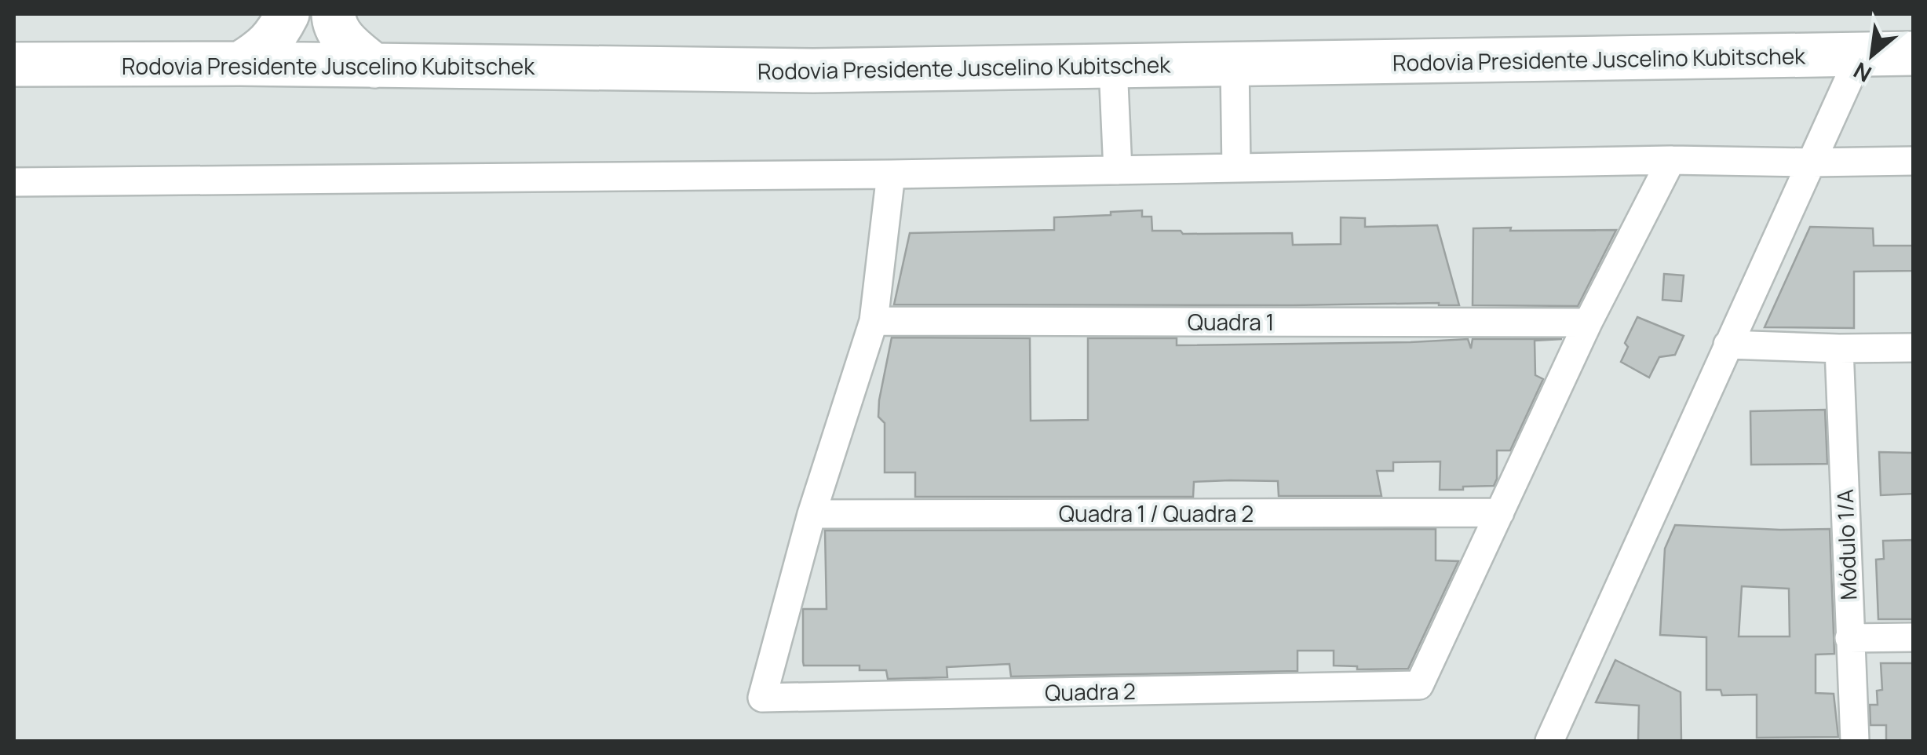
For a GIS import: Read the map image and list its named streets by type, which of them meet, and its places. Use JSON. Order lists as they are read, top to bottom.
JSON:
{
  "streets": {
    "highway": ["Rodovia Presidente Juscelino Kubitschek"],
    "street": [
      "Quadra 1",
      "Quadra 1 / Quadra 2",
      "Módulo 1/A",
      "Quadra 2"
    ]
  },
  "crossings": [
    ["Quadra 1 / Quadra 2", "Quadra 2"]
  ],
  "north": "bottom left"
}
